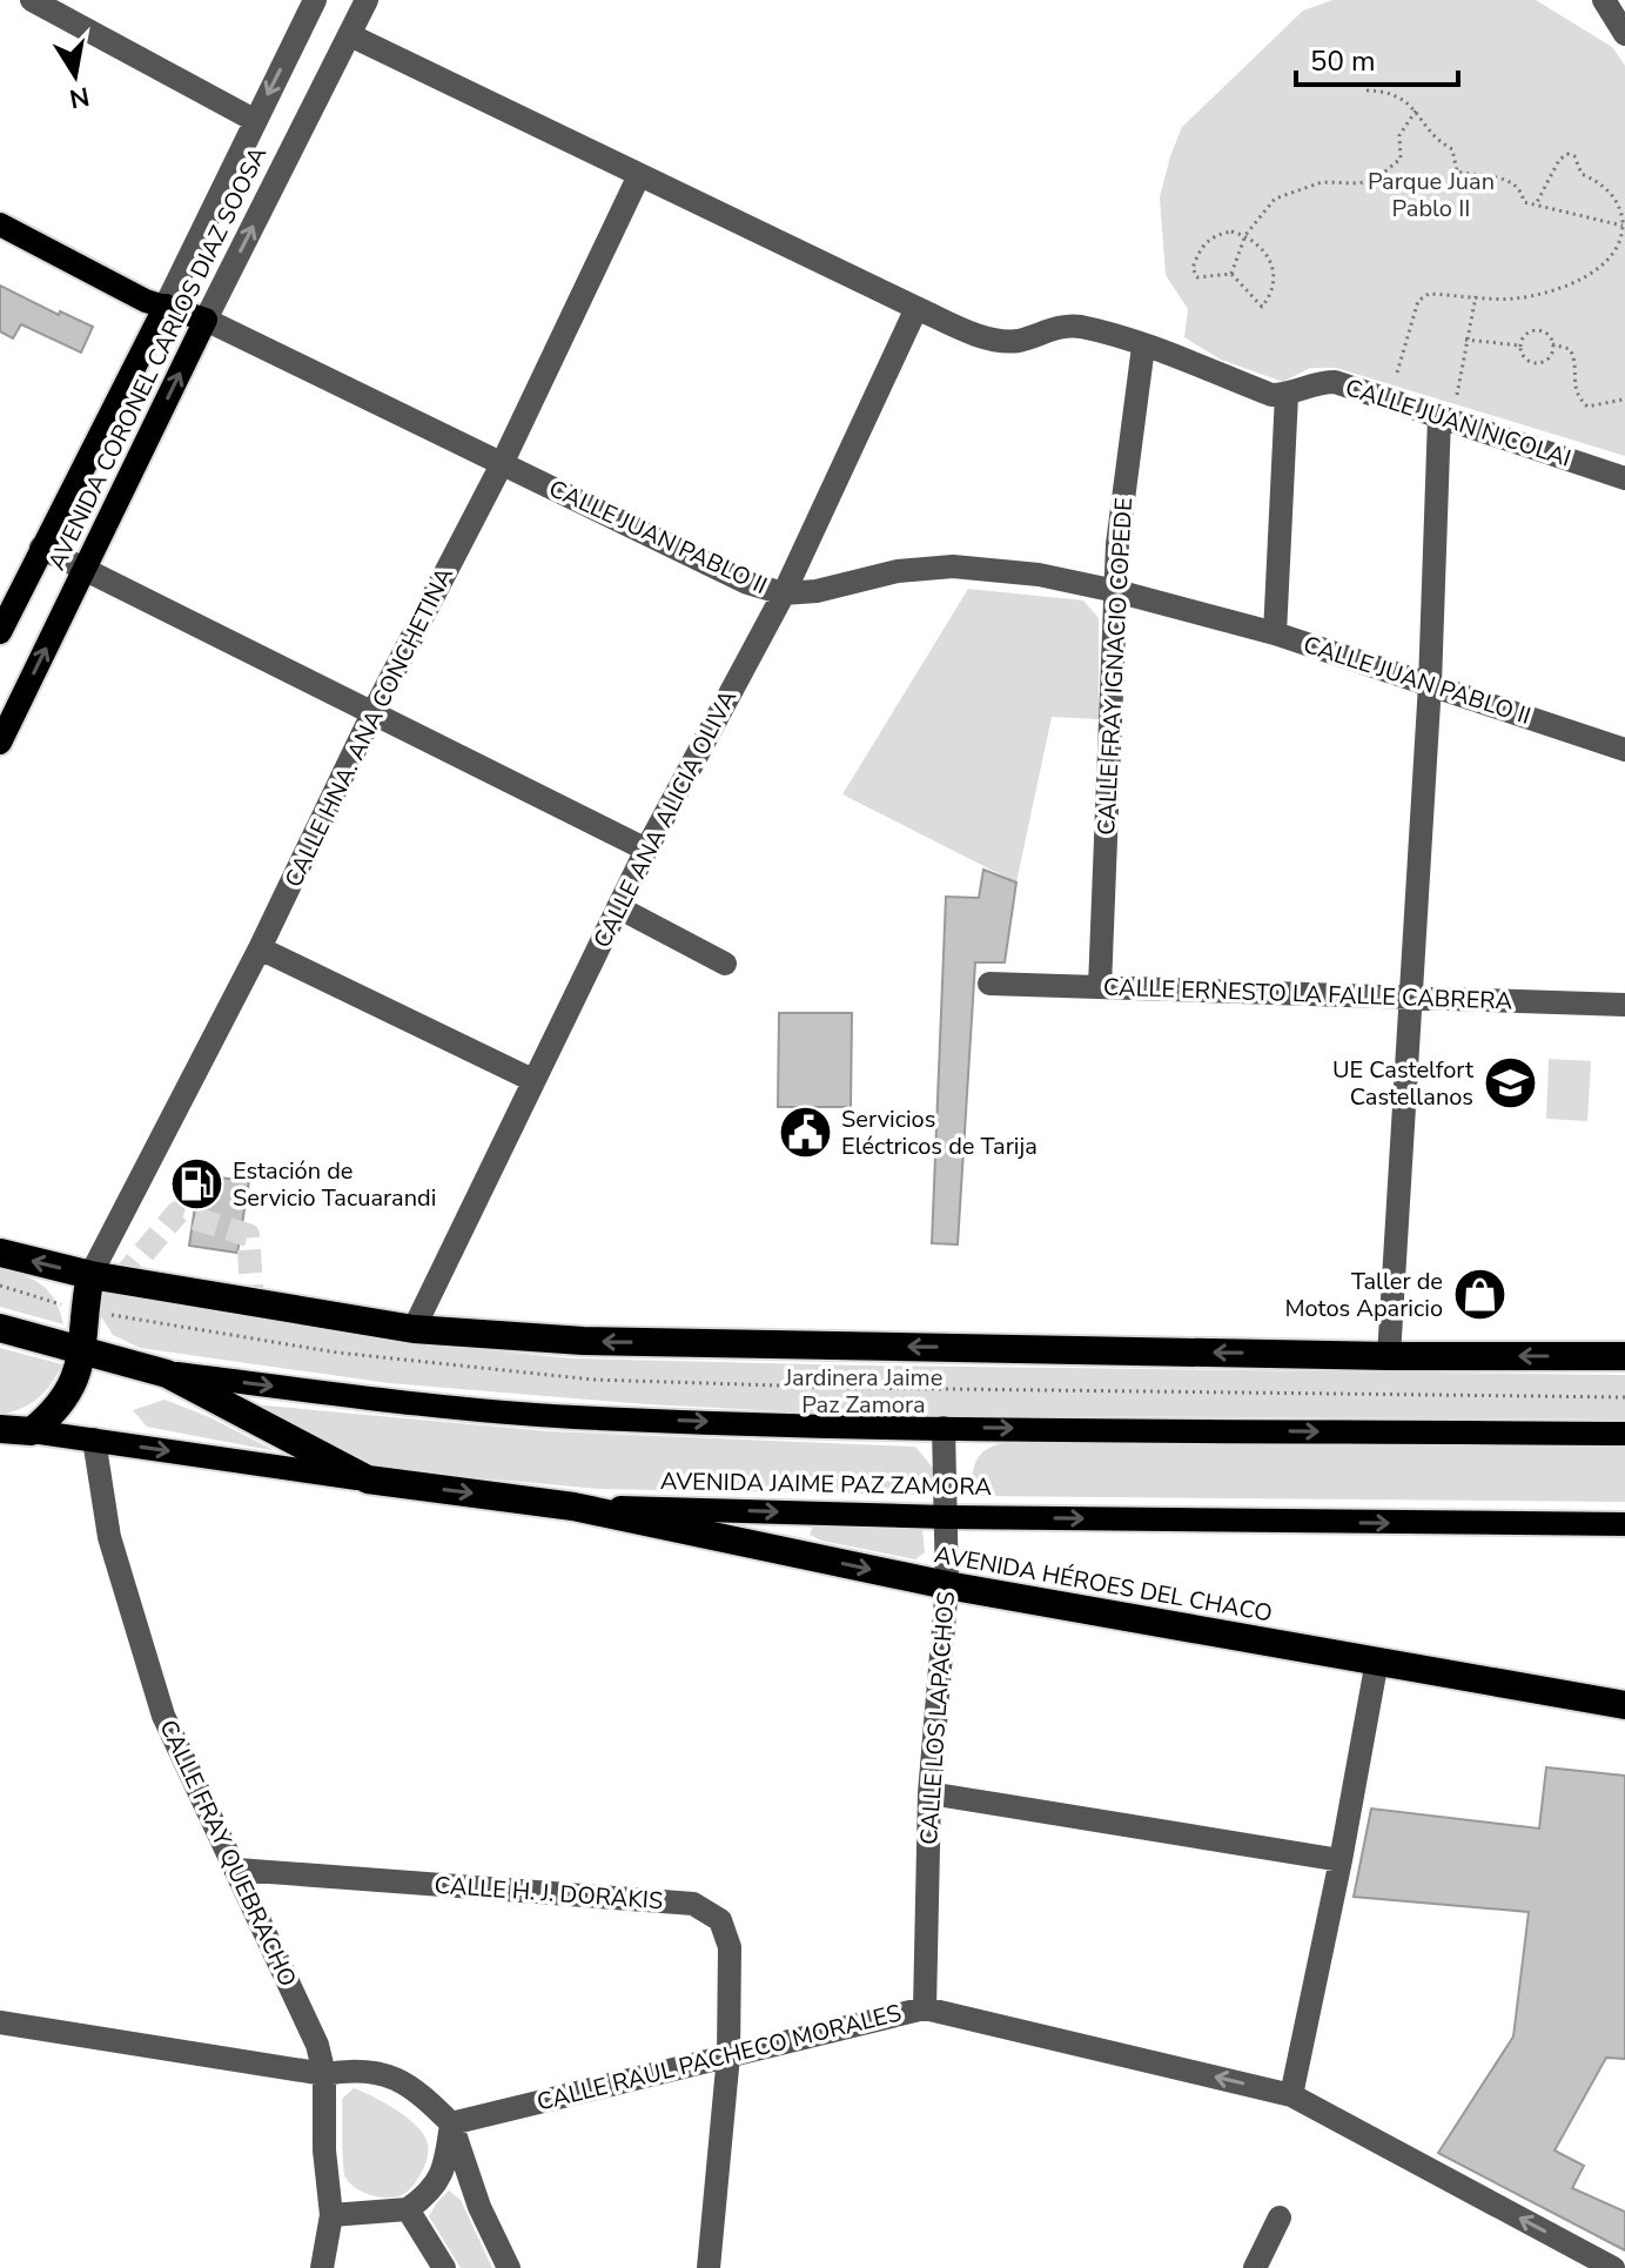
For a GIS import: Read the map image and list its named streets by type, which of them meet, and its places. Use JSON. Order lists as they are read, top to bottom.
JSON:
{
  "streets": {
    "highway": ["AVENIDA JAIME PAZ ZAMORA", "AVENIDA HÉROES DEL CHACO"],
    "main road": ["AVENIDA CORONEL CARLOS DIAZ SOOSA"],
    "street": [
      "CALLE JUAN NICOLAI",
      "CALLE JUAN PABLO II",
      "CALLE FRAY IGNACIO COPEDE",
      "CALLE HNA. ANA CONCHETINA",
      "CALLE ANA ALICIA OLIVA",
      "CALLE ERNESTO LA FALLE CABRERA",
      "CALLE LOS LAPACHOS",
      "CALLE FRAY QUEBRACHO",
      "CALLE H. J. DORAKIS",
      "CALLE RAUL PACHECO MORALES"
    ]
  },
  "crossings": [
    ["AVENIDA CORONEL CARLOS DIAZ SOOSA", "CALLE JUAN PABLO II"],
    ["CALLE JUAN PABLO II", "CALLE FRAY IGNACIO COPEDE"],
    ["CALLE JUAN PABLO II", "CALLE HNA. ANA CONCHETINA"],
    ["CALLE JUAN PABLO II", "CALLE ANA ALICIA OLIVA"],
    ["CALLE FRAY IGNACIO COPEDE", "CALLE ERNESTO LA FALLE CABRERA"],
    ["AVENIDA JAIME PAZ ZAMORA", "AVENIDA HÉROES DEL CHACO"],
    ["AVENIDA JAIME PAZ ZAMORA", "CALLE LOS LAPACHOS"],
    ["AVENIDA JAIME PAZ ZAMORA", "CALLE FRAY QUEBRACHO"],
    ["AVENIDA HÉROES DEL CHACO", "CALLE LOS LAPACHOS"],
    ["CALLE LOS LAPACHOS", "CALLE RAUL PACHECO MORALES"],
    ["CALLE FRAY QUEBRACHO", "CALLE H. J. DORAKIS"],
    ["CALLE FRAY QUEBRACHO", "CALLE RAUL PACHECO MORALES"],
    ["CALLE H. J. DORAKIS", "CALLE RAUL PACHECO MORALES"]
  ],
  "one_way": ["CALLE RAUL PACHECO MORALES"],
  "parks": ["Parque Juan Pablo II", "Jardinera Jaime Paz Zamora"],
  "places": {
    "school or university": ["UE Castelfort Castellanos"],
    "public building": ["Servicios Eléctricos de Tarija"],
    "fuel station": ["Estación de Servicio Tacuarandi"],
    "shop": ["Taller de Motos Aparicio"]
  },
  "scale_bar": "50 m",
  "north": "bottom"
}
